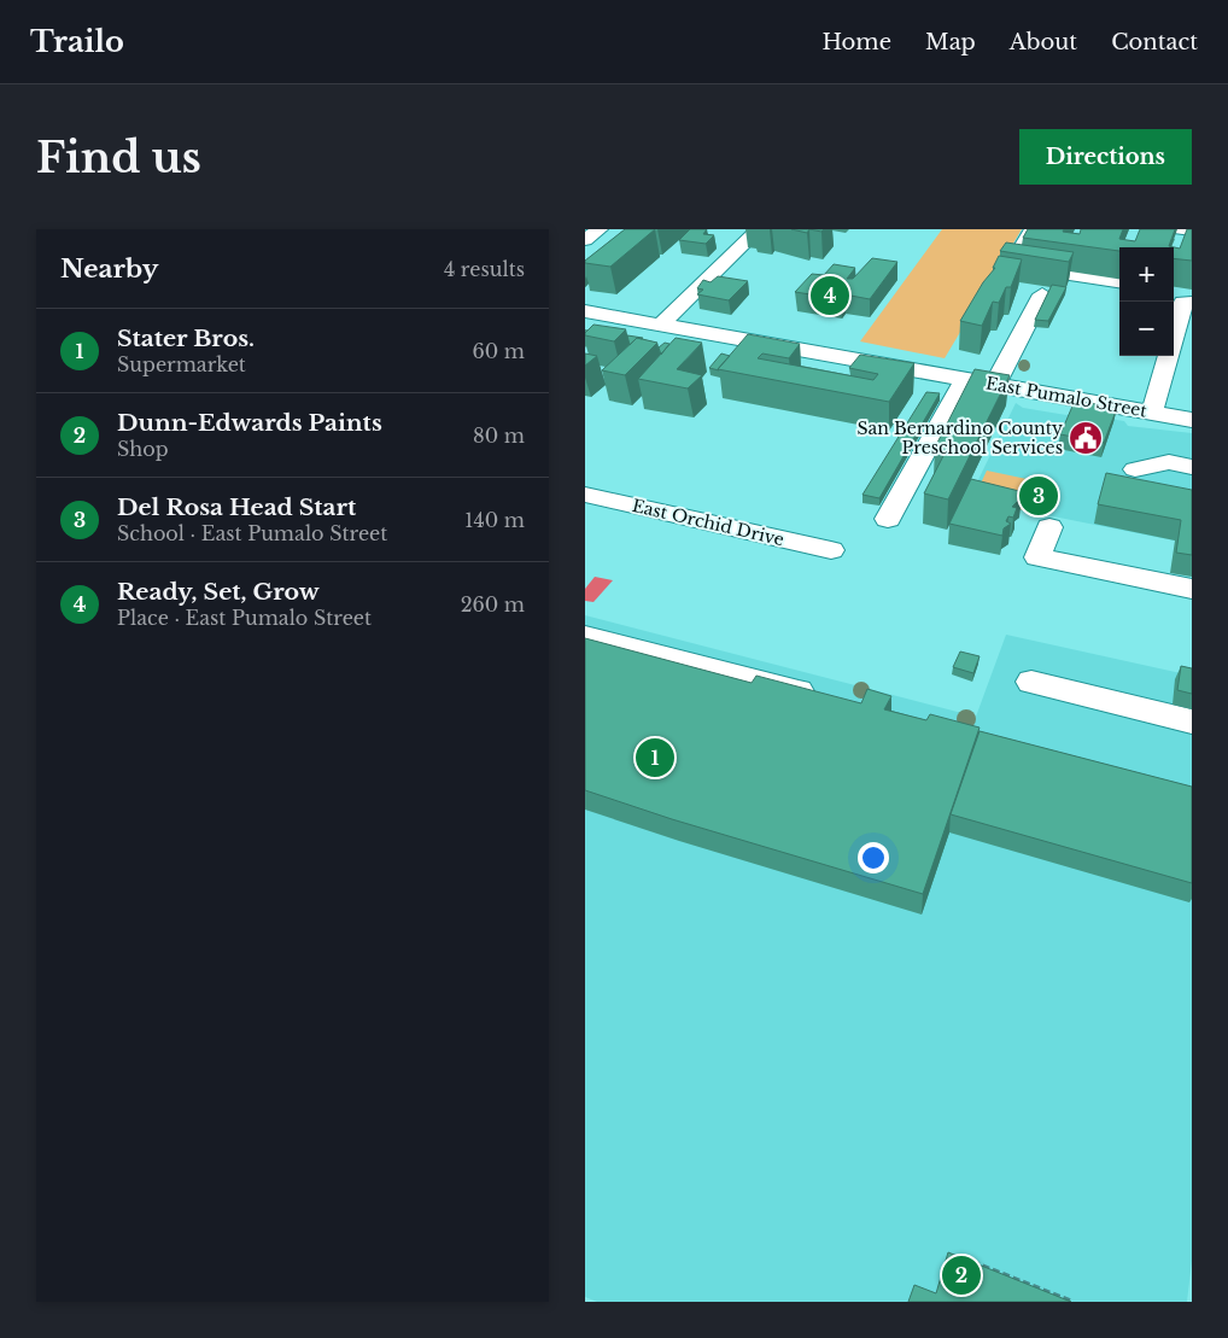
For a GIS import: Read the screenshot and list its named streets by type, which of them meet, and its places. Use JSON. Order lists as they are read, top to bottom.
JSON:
{
  "streets": {
    "street": ["East Pumalo Street", "East Orchid Drive"]
  },
  "places": {
    "public building": ["San Bernardino County Preschool Services"]
  },
  "page": {
    "header": "Trailo",
    "nav": [
      "Home",
      "Map",
      "About",
      "Contact"
    ],
    "buttons": "Directions",
    "title": "Find us",
    "heading": ["Nearby", "4 results"],
    "map_buttons": ["+", "−"],
    "pins": [
      "4",
      "3",
      "1",
      "2"
    ],
    "list": [
      {
        "mark": "1",
        "name": "Stater Bros.",
        "note": "Supermarket",
        "value": "60 m"
      },
      {
        "mark": "2",
        "name": "Dunn-Edwards Paints",
        "note": "Shop",
        "value": "80 m"
      },
      {
        "mark": "3",
        "name": "Del Rosa Head Start",
        "note": "School · East Pumalo Street",
        "value": "140 m"
      },
      {
        "mark": "4",
        "name": "Ready, Set, Grow",
        "note": "Place · East Pumalo Street",
        "value": "260 m"
      }
    ]
  }
}
